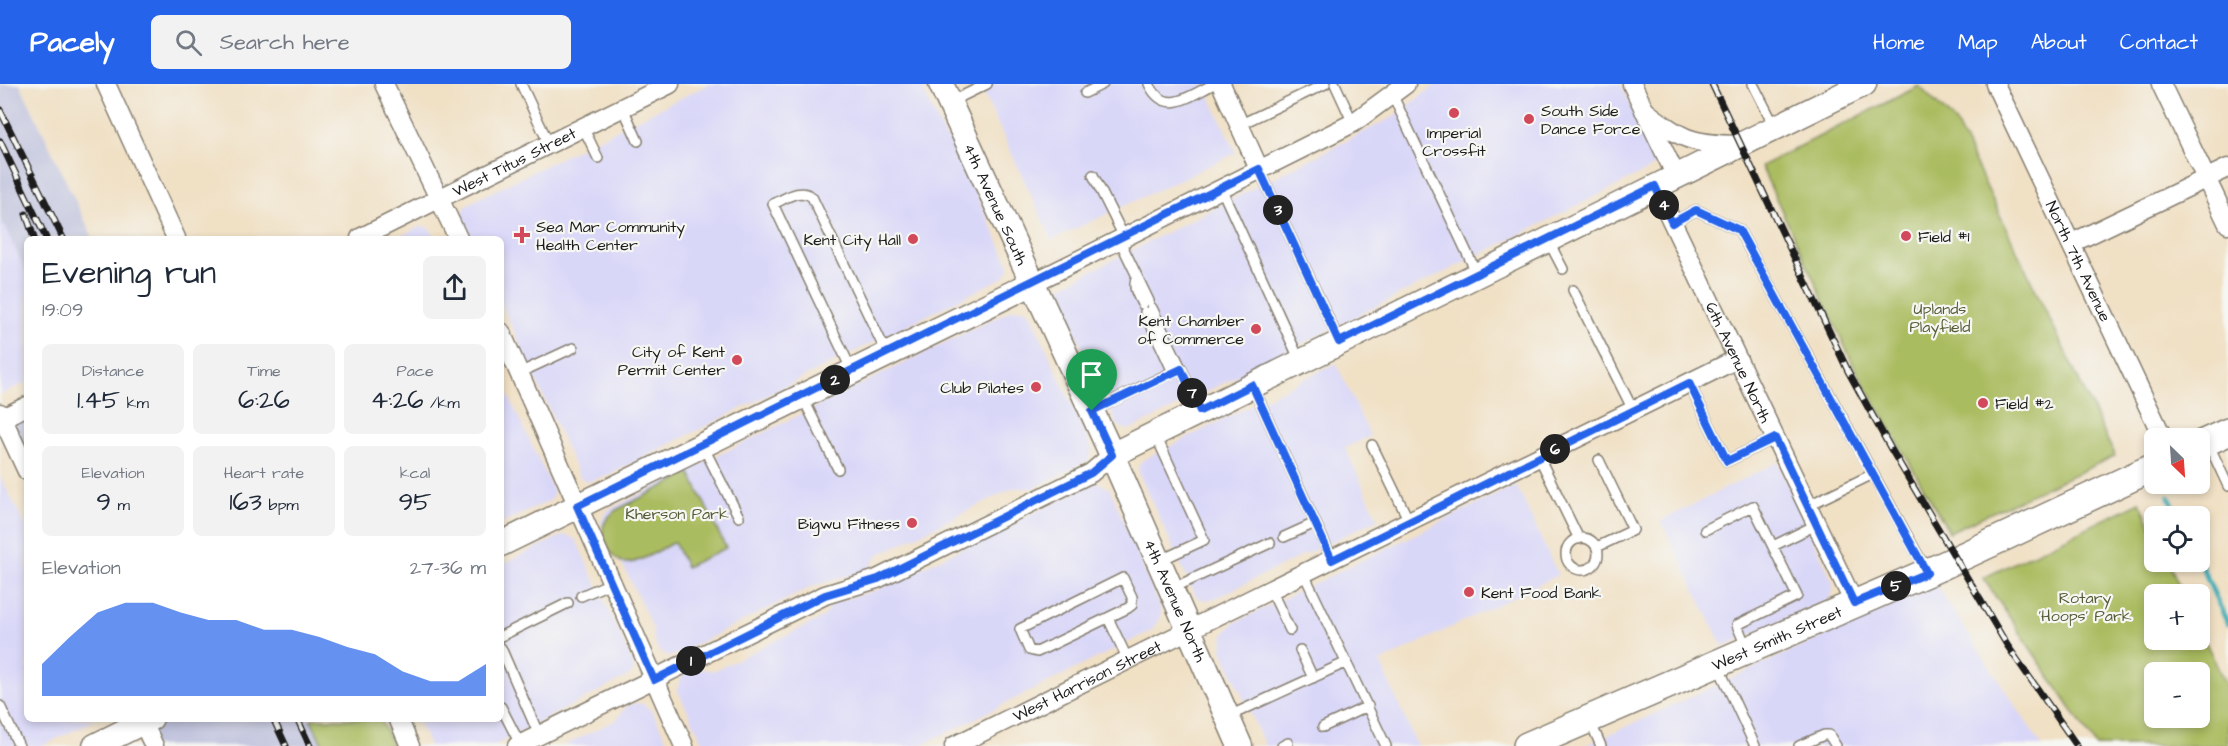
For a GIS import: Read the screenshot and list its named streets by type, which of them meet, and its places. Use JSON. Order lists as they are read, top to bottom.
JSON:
{
  "streets": {
    "main road": ["West Smith Street"],
    "street": [
      "West Titus Street",
      "4th Avenue South",
      "North 7th Avenue",
      "6th Avenue North",
      "4th Avenue North",
      "West Harrison Street"
    ]
  },
  "crossings": [
    ["4th Avenue South", "4th Avenue North"],
    ["6th Avenue North", "West Smith Street"],
    ["6th Avenue North", "West Harrison Street"],
    ["4th Avenue North", "West Harrison Street"]
  ],
  "parks": ["Uplands Playfield", "Kherson Park", "Rotary 'Hoops' Park"],
  "places": {
    "other": [
      "Imperial Crossfit",
      "South Side Dance Force",
      "Field #1",
      "Kent City Hall",
      "Kent Chamber of Commerce",
      "City of Kent Permit Center",
      "Club Pilates",
      "Field #2",
      "Bigwu Fitness",
      "Kent Food Bank"
    ],
    "health": ["Sea Mar Community Health Center"]
  },
  "north": "bottom right",
  "page": {
    "header": "Pacely",
    "search": "Search here",
    "nav": [
      "Home",
      "Map",
      "About",
      "Contact"
    ],
    "pins": [
      "4",
      "3",
      "2",
      "7",
      "6",
      "5",
      "1"
    ],
    "heading": ["Evening run", "19:09"],
    "stats": [
      ["Distance", "1.45 km"],
      ["Time", "6:26"],
      ["Pace", "4:26 /km"],
      ["Elevation", "9 m"],
      ["Heart rate", "163 bpm"],
      ["kcal", "95"]
    ],
    "map_buttons": ["+", "−"],
    "chart": ["Elevation", "27–36 m"]
  }
}
